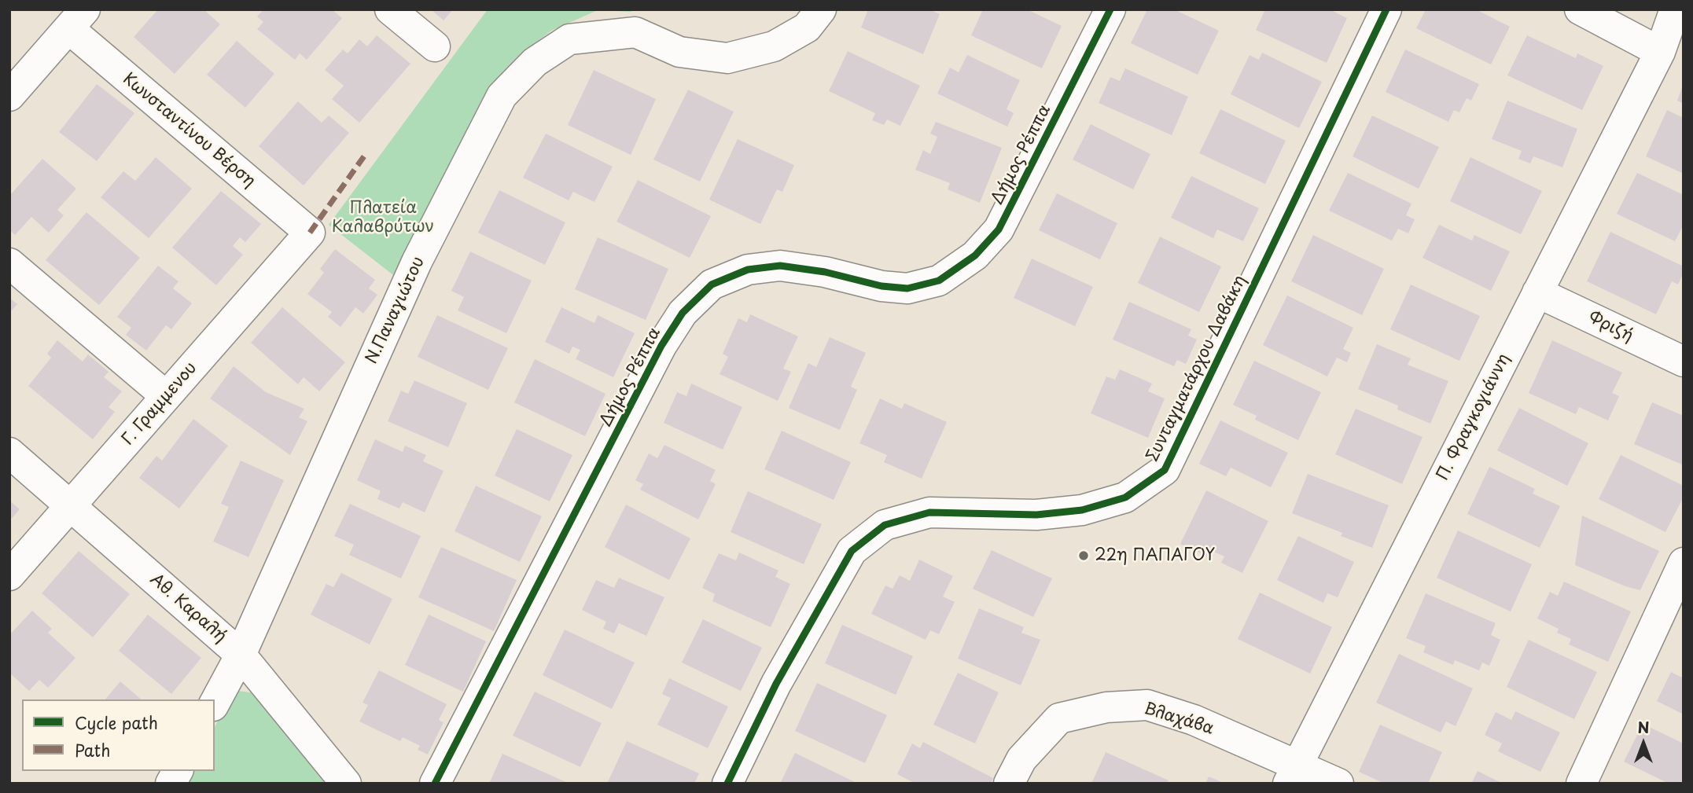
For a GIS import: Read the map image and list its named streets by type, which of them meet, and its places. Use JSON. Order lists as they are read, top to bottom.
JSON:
{
  "streets": {
    "street": [
      "Κωνσταντίνου Βέρση",
      "Δήμος Ρέππα",
      "Ν.Παναγιώτου",
      "Φριζή",
      "Συνταγματάρχου Δαβάκη",
      "Γ. Γραμμενου",
      "Π. Φραγκογιάννη",
      "Αθ. Καραλή",
      "Βλαχάβα"
    ]
  },
  "crossings": [
    ["Κωνσταντίνου Βέρση", "Γ. Γραμμενου"],
    ["Ν.Παναγιώτου", "Αθ. Καραλή"],
    ["Φριζή", "Π. Φραγκογιάννη"],
    ["Γ. Γραμμενου", "Αθ. Καραλή"],
    ["Π. Φραγκογιάννη", "Βλαχάβα"]
  ],
  "parks": ["Πλατεία Καλαβρύτων"],
  "places": ["22η ΠΑΠΑΓΟΥ"],
  "legend": ["Cycle path", "Path"],
  "north": "top"
}
